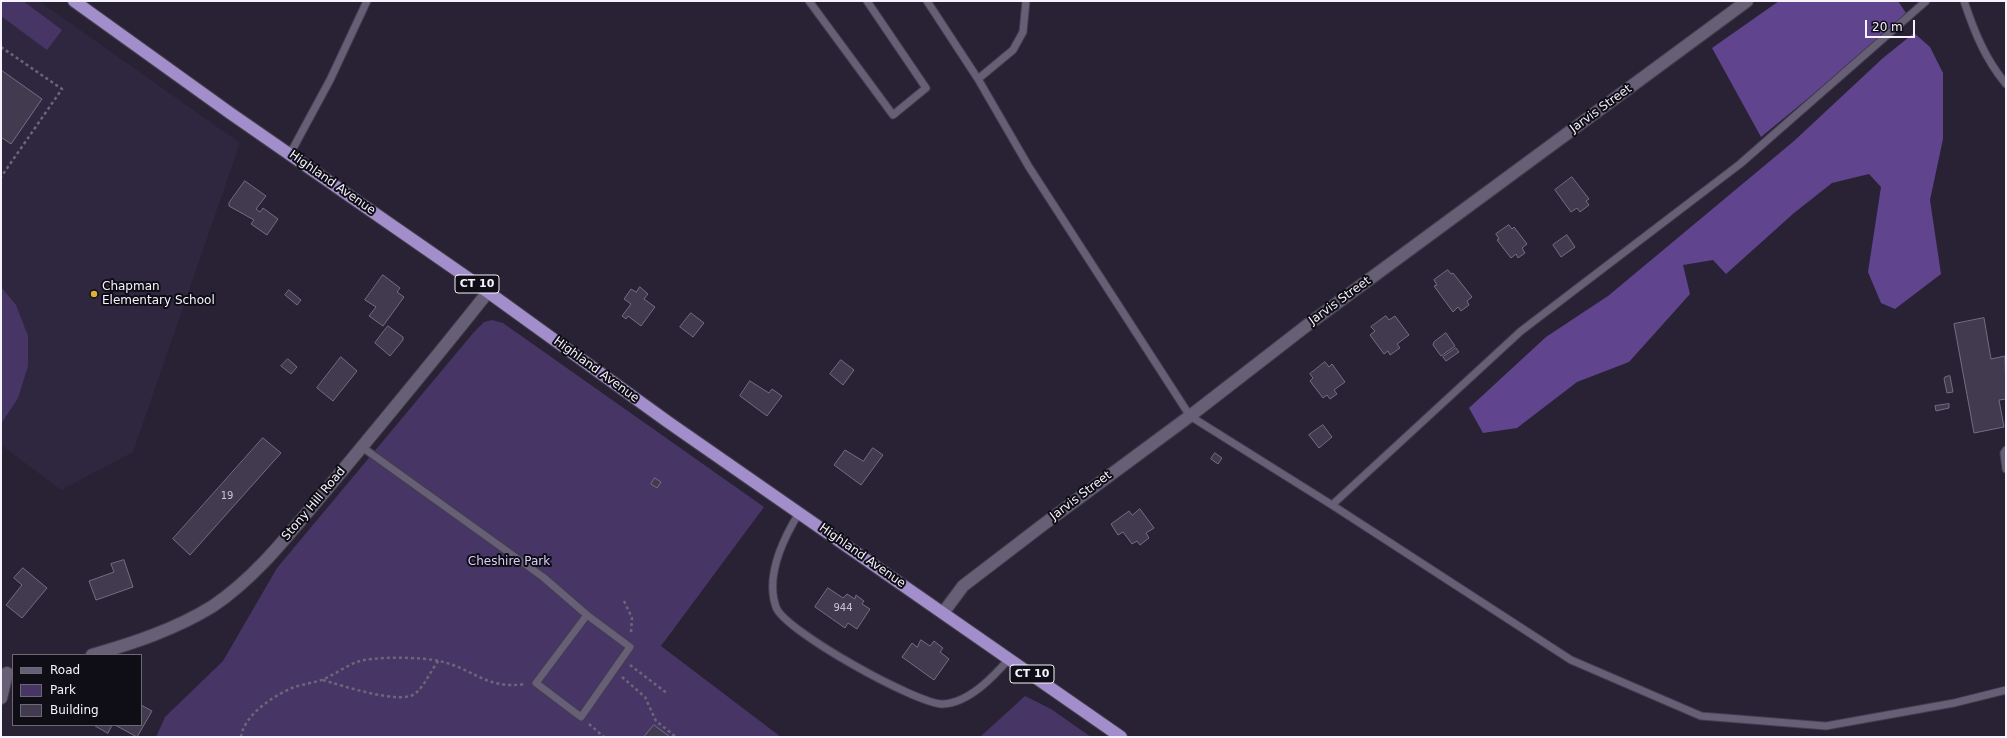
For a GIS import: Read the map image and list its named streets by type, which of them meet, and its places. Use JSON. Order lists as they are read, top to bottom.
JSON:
{
  "streets": {
    "highway": ["Highland Avenue", "CT 10"],
    "street": ["Jarvis Street", "Stony Hill Road"]
  },
  "crossings": [
    ["Jarvis Street", "Highland Avenue"],
    ["Highland Avenue", "Stony Hill Road"]
  ],
  "parks": ["Cheshire Park"],
  "places": ["Chapman Elementary School"],
  "house_numbers": ["19", "944"],
  "legend": ["Road", "Park", "Building"],
  "scale_bar": "20 m"
}
